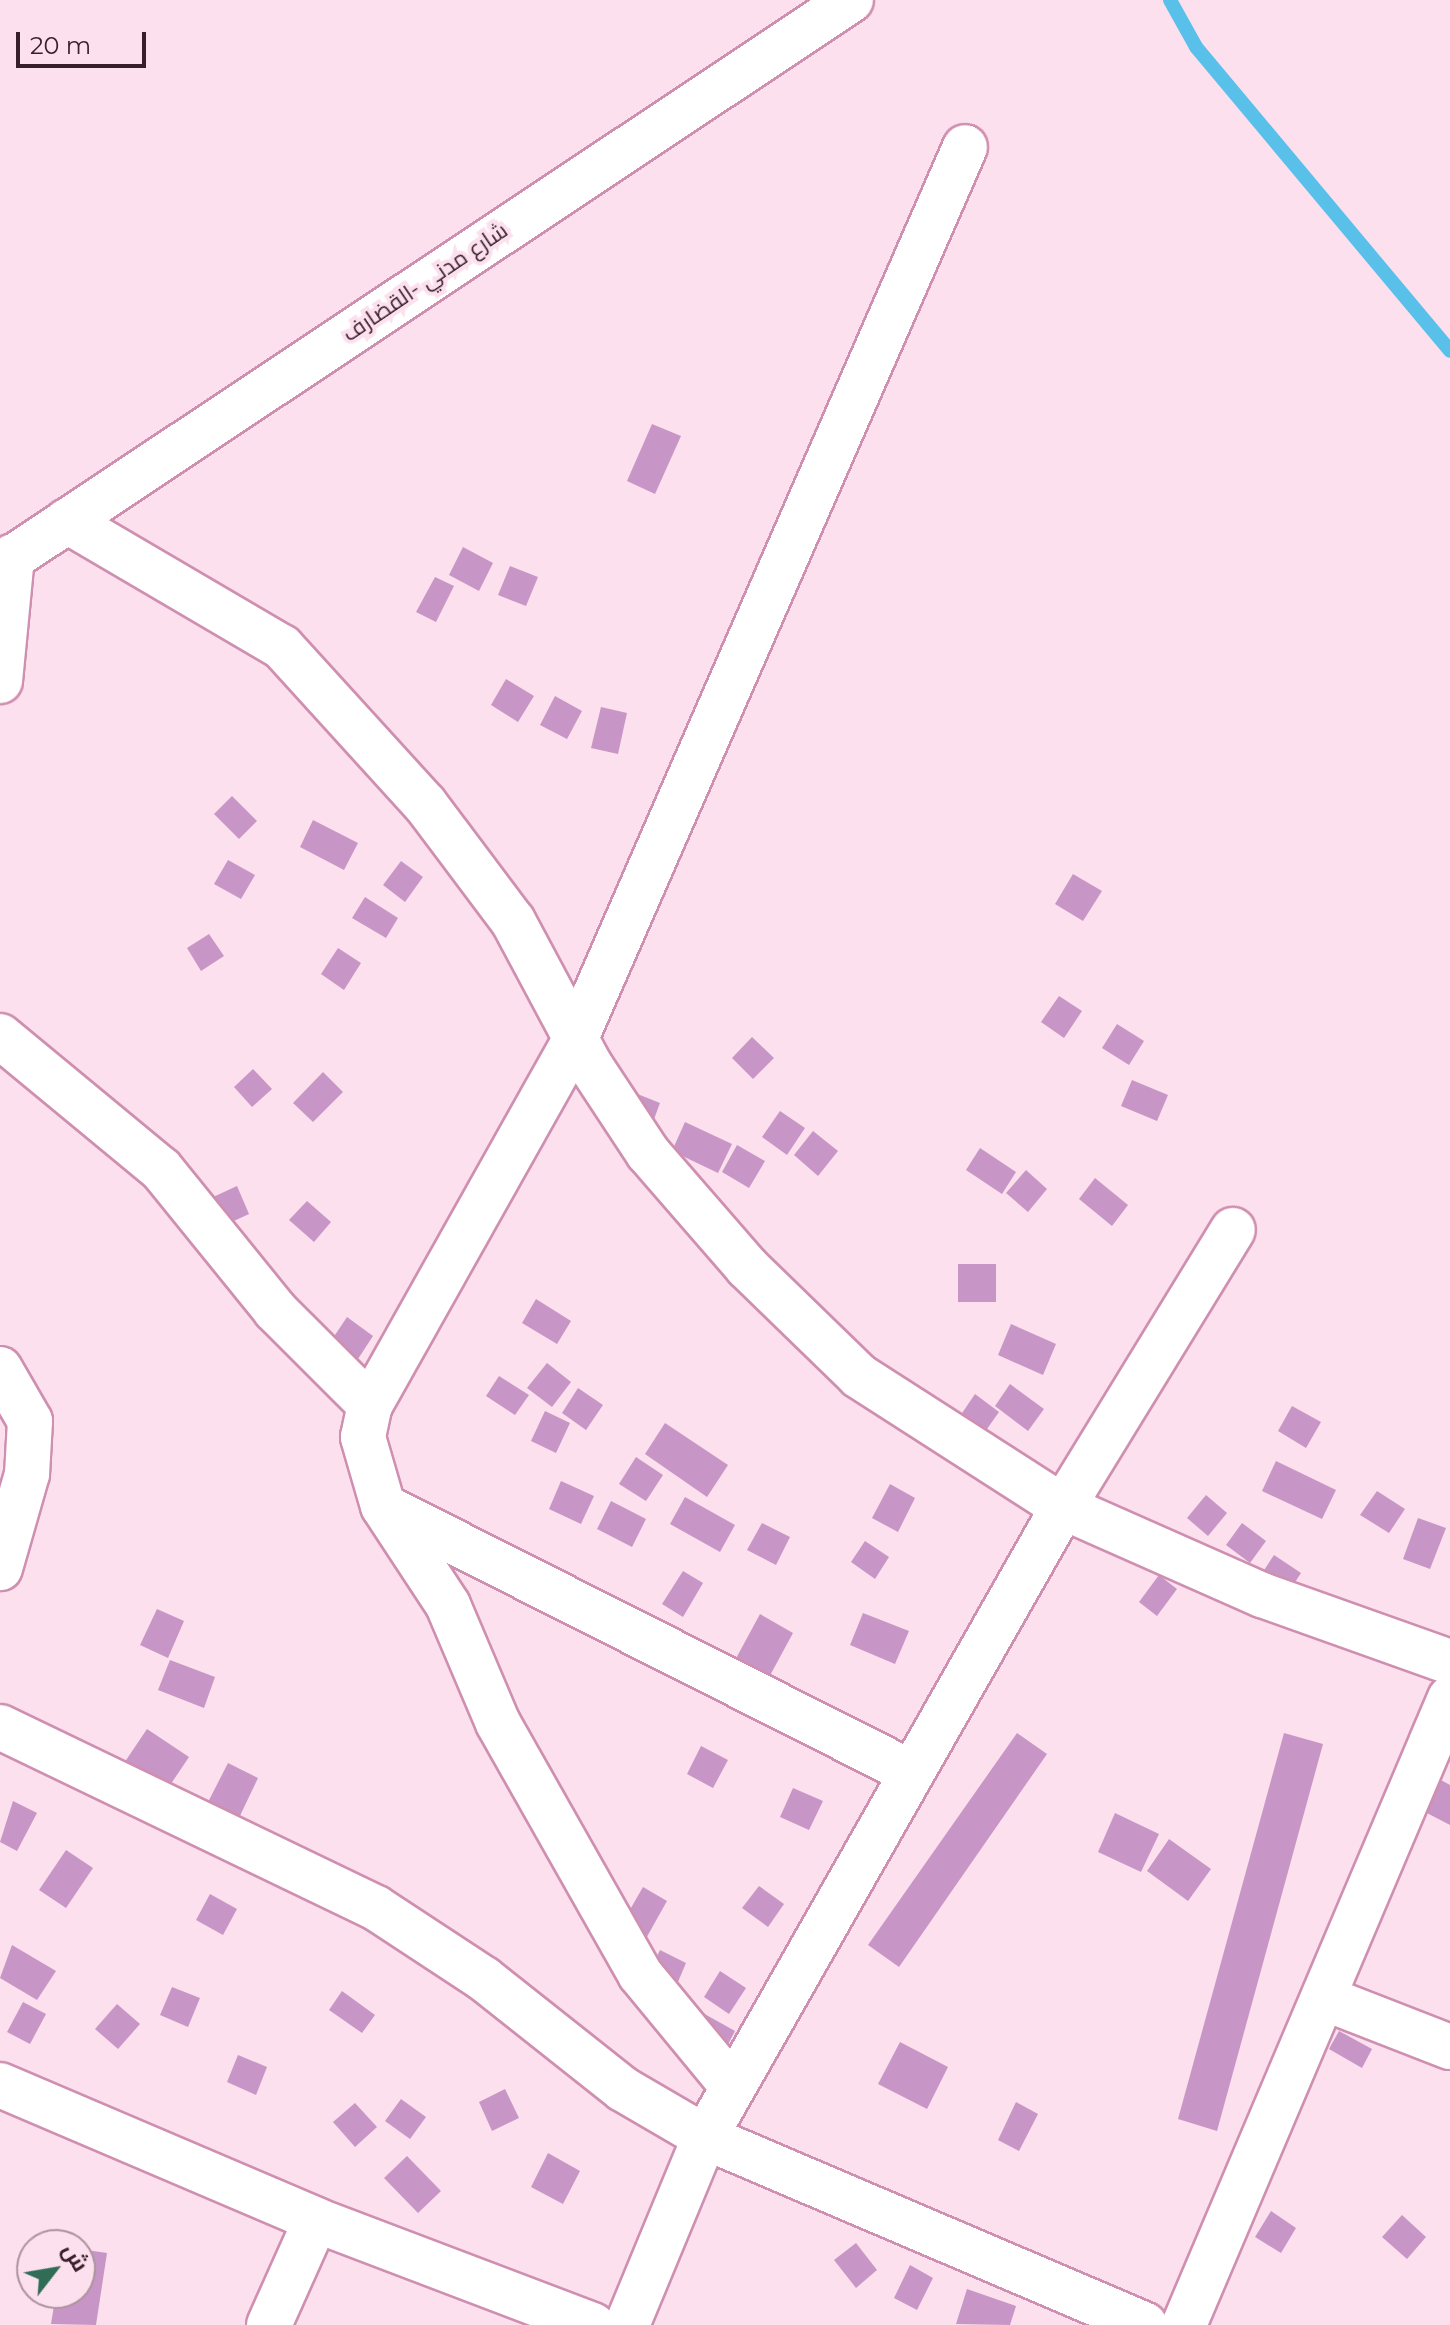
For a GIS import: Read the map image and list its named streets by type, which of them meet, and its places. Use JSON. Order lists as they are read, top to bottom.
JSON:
{
  "streets": {
    "main road": ["شارع مدني -القضارف"]
  },
  "scale_bar": "20 m",
  "north": "top right"
}
